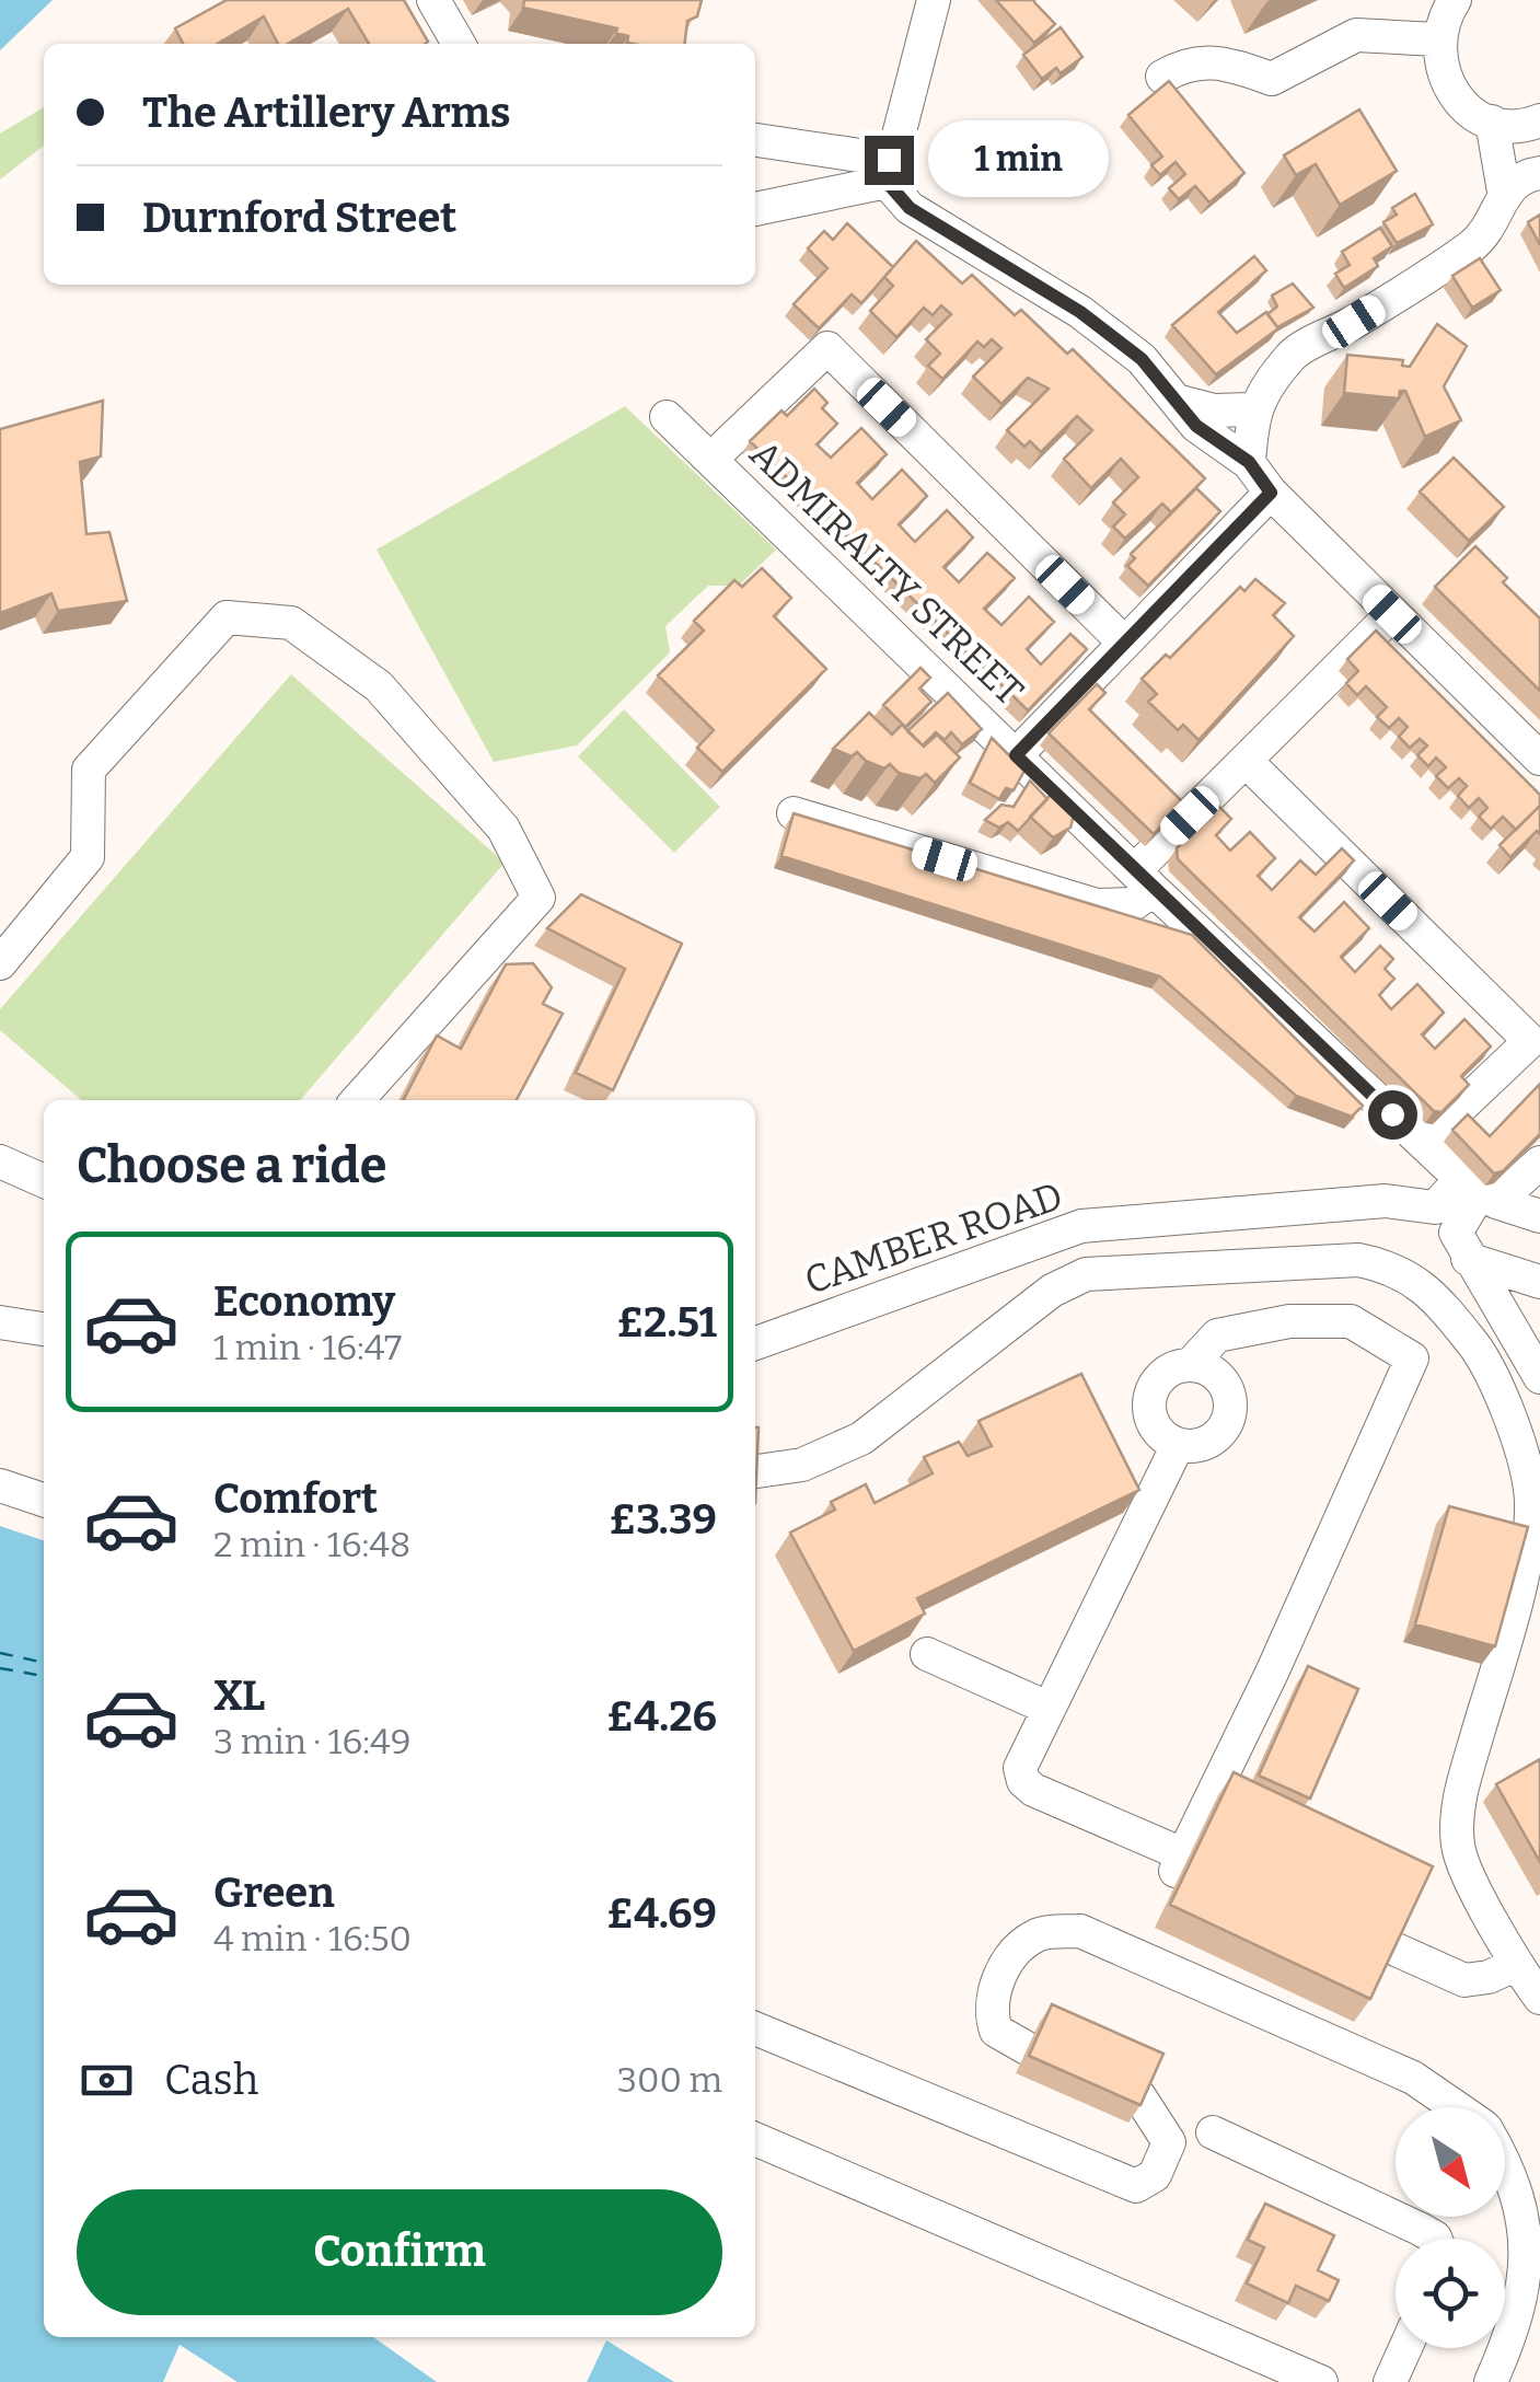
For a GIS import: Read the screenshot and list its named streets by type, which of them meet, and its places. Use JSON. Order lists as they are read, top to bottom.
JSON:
{
  "streets": {
    "street": ["ADMIRALTY STREET", "CAMBER ROAD"]
  },
  "crossings": [
    ["ADMIRALTY STREET", "CAMBER ROAD"]
  ],
  "north": "bottom right",
  "page": {
    "banner": ["The Artillery Arms", "Durnford Street"],
    "bubble": "1 min",
    "heading": "Choose a ride",
    "list": [
      {
        "name": "Economy",
        "note": "1 min · 16:47",
        "value": "£2.51"
      },
      {
        "name": "Comfort",
        "note": "2 min · 16:48",
        "value": "£3.39"
      },
      {
        "name": "XL",
        "note": "3 min · 16:49",
        "value": "£4.26"
      },
      {
        "name": "Green",
        "note": "4 min · 16:50",
        "value": "£4.69"
      }
    ],
    "pay": ["Cash", "300 m"],
    "buttons": "Confirm"
  }
}
